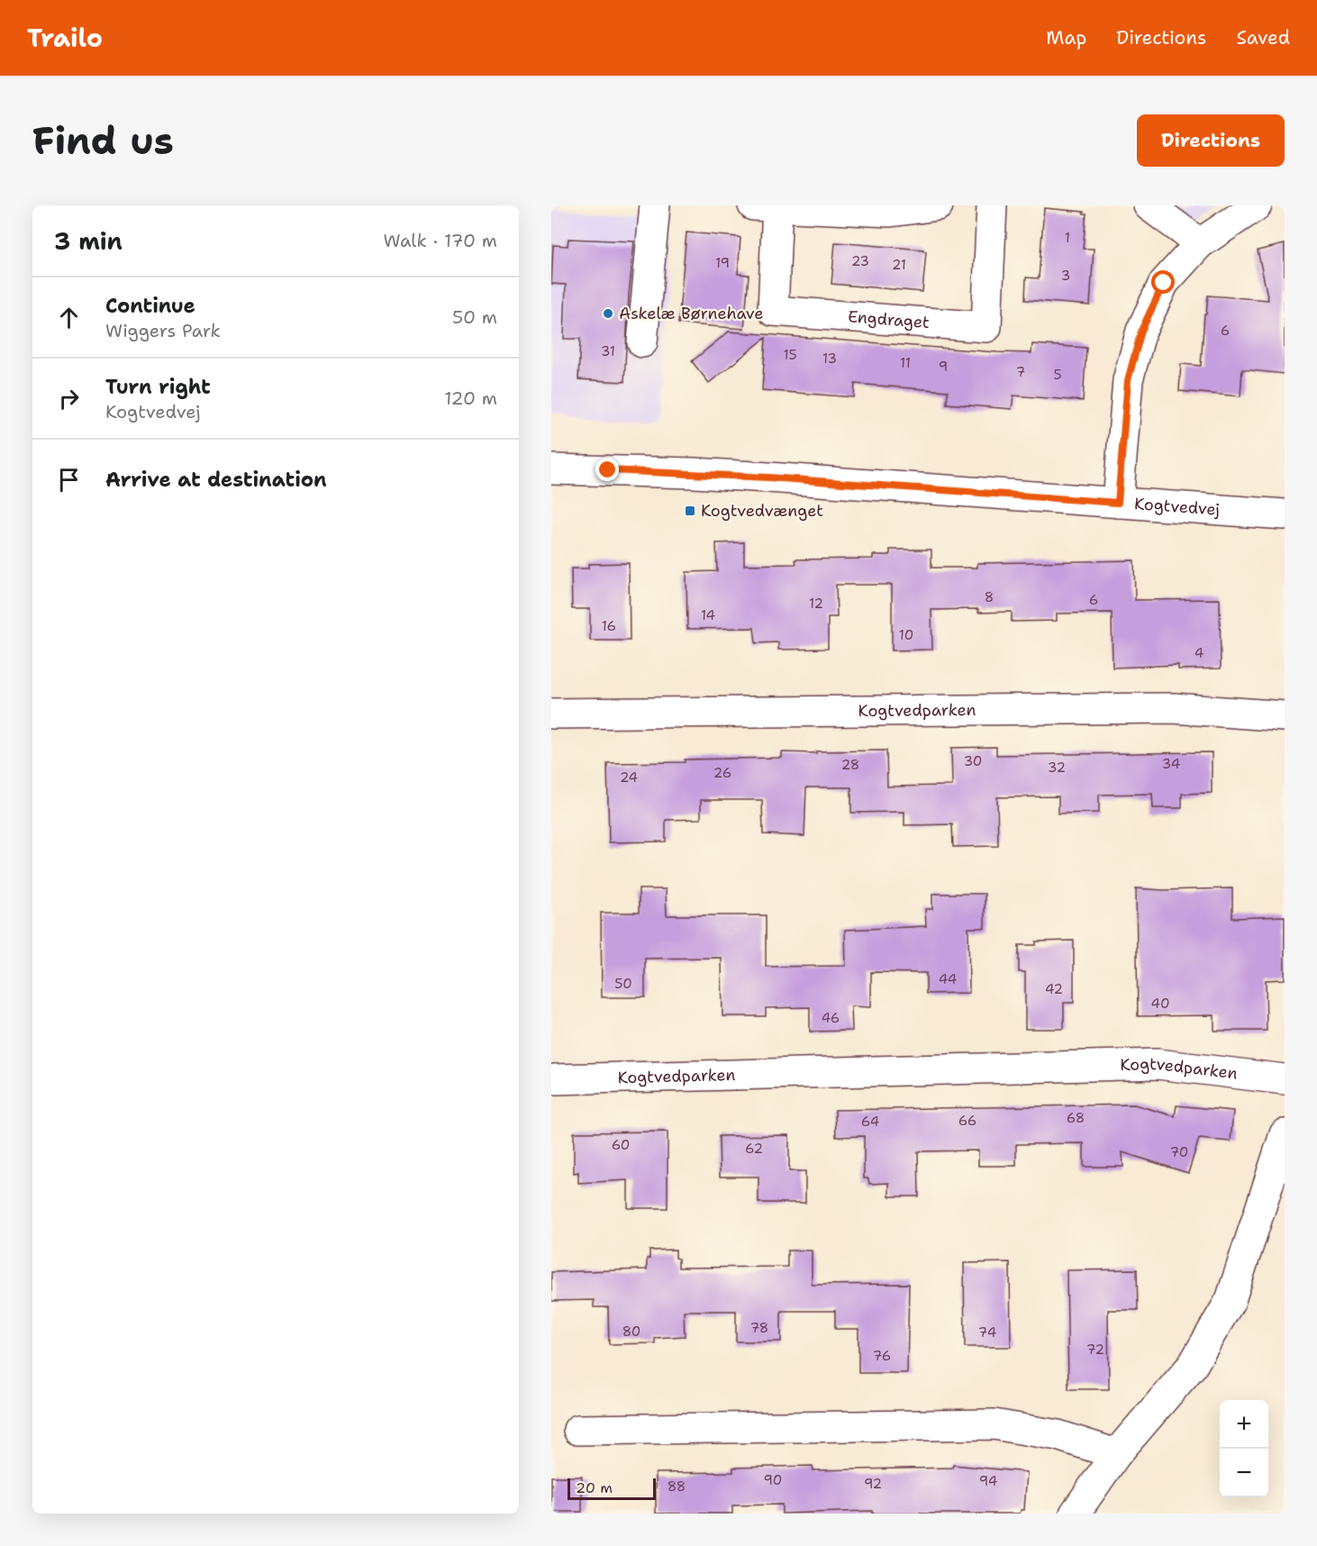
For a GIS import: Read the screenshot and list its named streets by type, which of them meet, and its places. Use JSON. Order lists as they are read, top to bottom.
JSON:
{
  "streets": {
    "street": ["Engdraget", "Kogtvedvej", "Kogtvedparken"]
  },
  "places": {
    "other": ["Askelæ Børnehave"],
    "transit": ["Kogtvedvænget"]
  },
  "house_numbers": [
    "1",
    "23",
    "19",
    "21",
    "3",
    "6",
    "31",
    "15",
    "13",
    "11",
    "9",
    "7",
    "5",
    "8",
    "6",
    "12",
    "14",
    "16",
    "10",
    "4",
    "30",
    "34",
    "28",
    "32",
    "26",
    "24",
    "44",
    "50",
    "42",
    "40",
    "46",
    "68",
    "66",
    "64",
    "60",
    "62",
    "70",
    "78",
    "80",
    "74",
    "72",
    "76",
    "90",
    "94",
    "92",
    "88"
  ],
  "scale_bar": "20 m",
  "page": {
    "header": "Trailo",
    "nav": ["Map", "Directions", "Saved"],
    "buttons": "Directions",
    "title": "Find us",
    "heading": ["3 min", "Walk · 170 m"],
    "list": [
      ["Continue", "Wiggers Park", "50 m"],
      ["Turn right", "Kogtvedvej", "120 m"],
      "Arrive at destination"
    ],
    "map_buttons": ["+", "−"],
    "scale": "20 m"
  }
}
